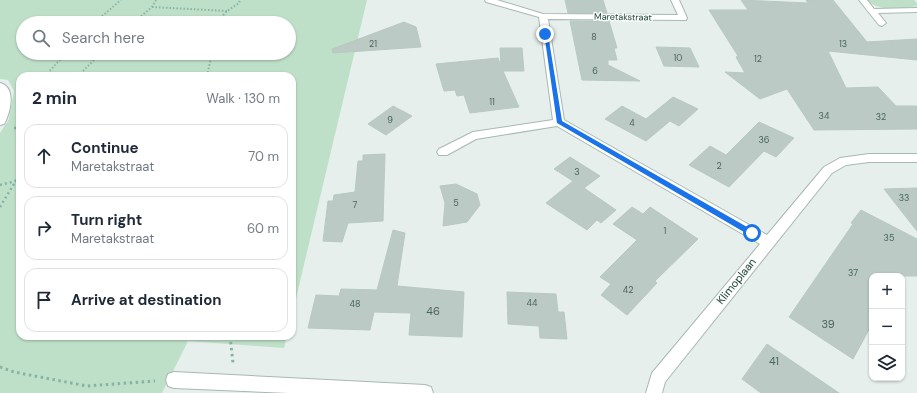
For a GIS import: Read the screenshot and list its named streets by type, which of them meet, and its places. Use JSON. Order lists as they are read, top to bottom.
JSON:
{
  "streets": {
    "street": ["Maretakstraat", "Klimoplaan"]
  },
  "house_numbers": [
    "8",
    "21",
    "13",
    "10",
    "12",
    "6",
    "11",
    "34",
    "32",
    "9",
    "4",
    "36",
    "2",
    "3",
    "33",
    "5",
    "7",
    "1",
    "35",
    "37",
    "42",
    "44",
    "48",
    "46",
    "39",
    "41"
  ],
  "page": {
    "search": "Search here",
    "heading": ["2 min", "Walk · 130 m"],
    "list": [
      ["Continue", "Maretakstraat", "70 m"],
      ["Turn right", "Maretakstraat", "60 m"],
      "Arrive at destination"
    ],
    "map_buttons": ["+", "−"]
  }
}
